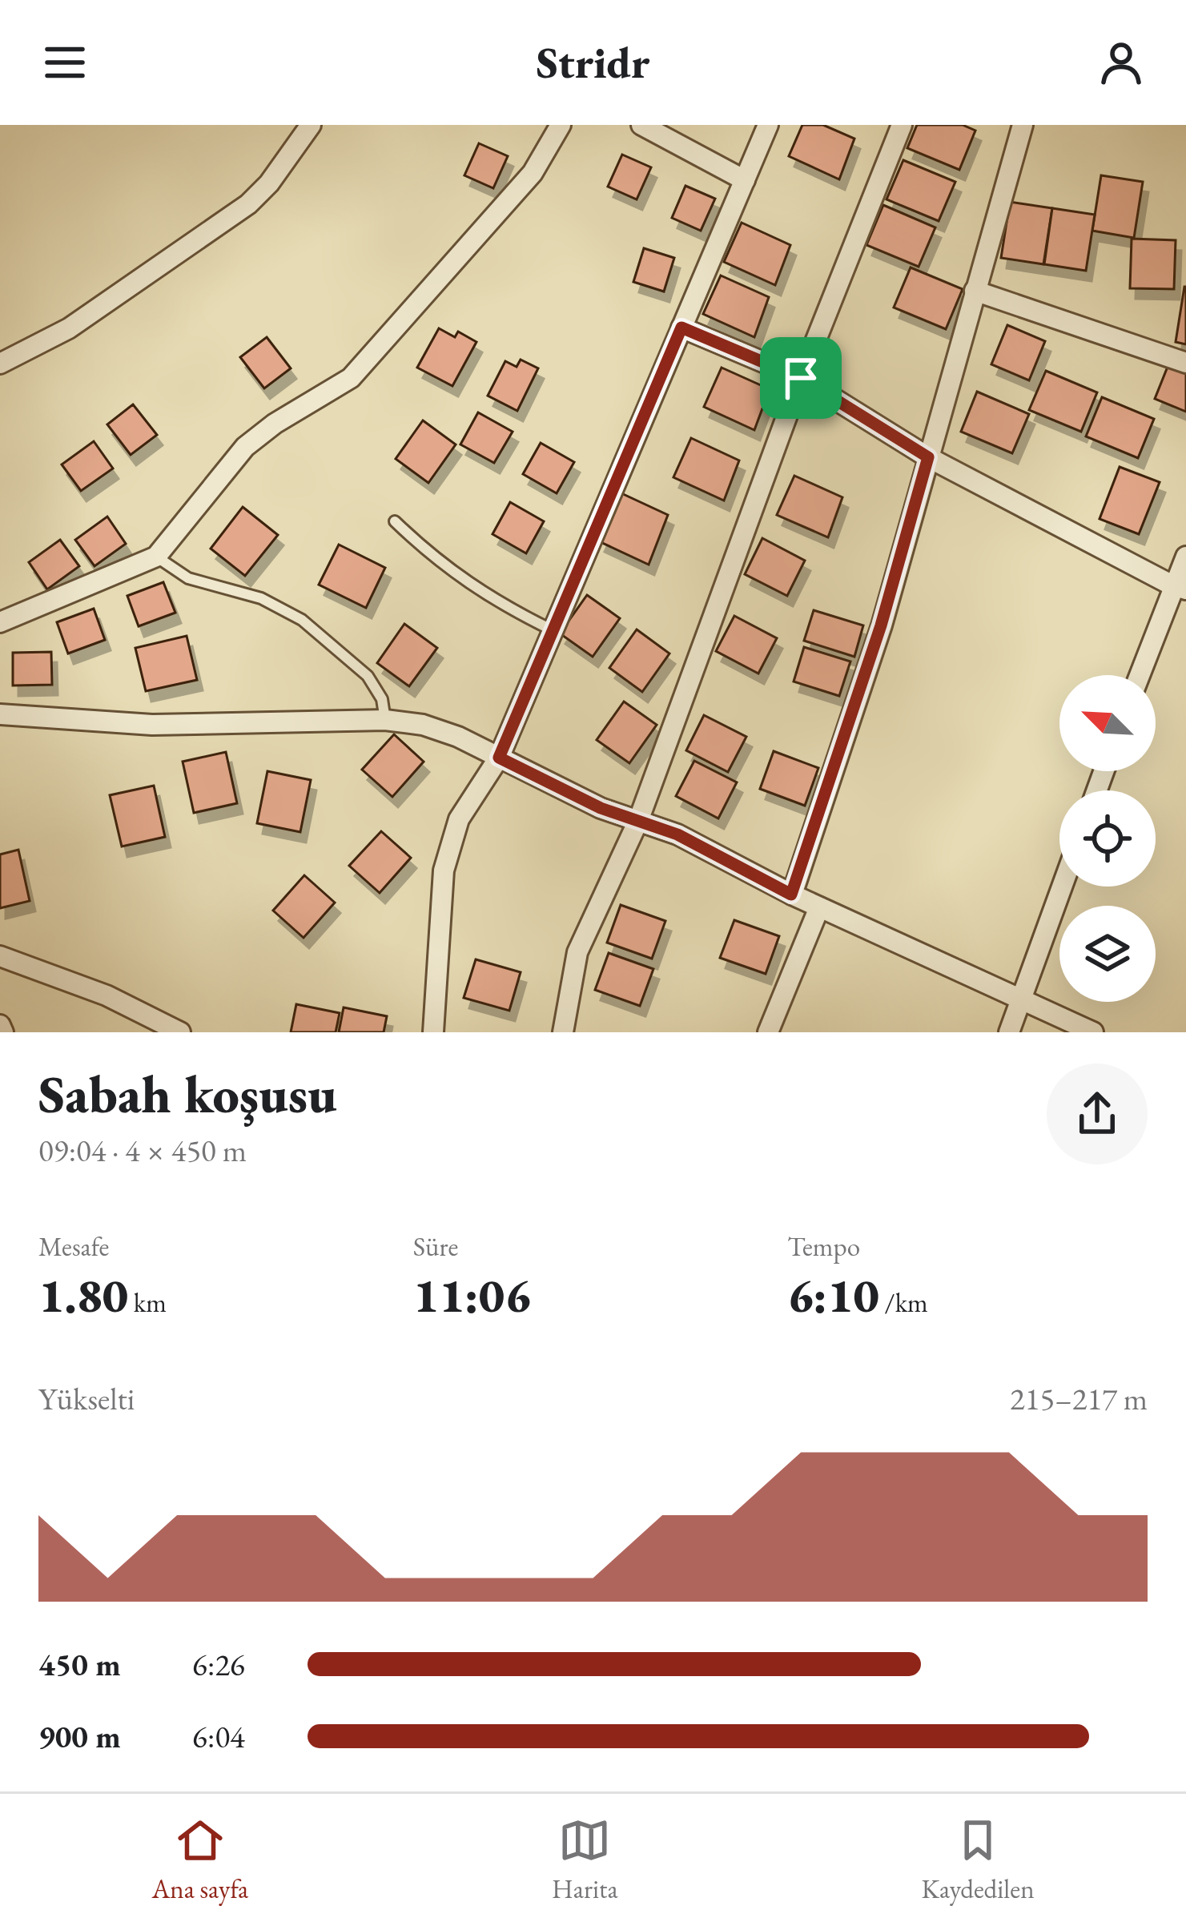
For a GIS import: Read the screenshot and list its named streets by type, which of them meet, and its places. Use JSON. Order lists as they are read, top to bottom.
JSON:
{
  "north": "top left",
  "page": {
    "header": "Stridr",
    "heading": ["Sabah koşusu", "09:04 · 4 × 450 m"],
    "stats": [
      ["Mesafe", "1.80 km"],
      ["Süre", "11:06"],
      ["Tempo", "6:10 /km"]
    ],
    "chart": ["Yükselti", "215–217 m"],
    "list": [
      {
        "name": "450 m",
        "note": "6:26"
      },
      {
        "name": "900 m",
        "note": "6:04"
      }
    ],
    "tabs": ["Ana sayfa", "Harita", "Kaydedilen"]
  }
}
